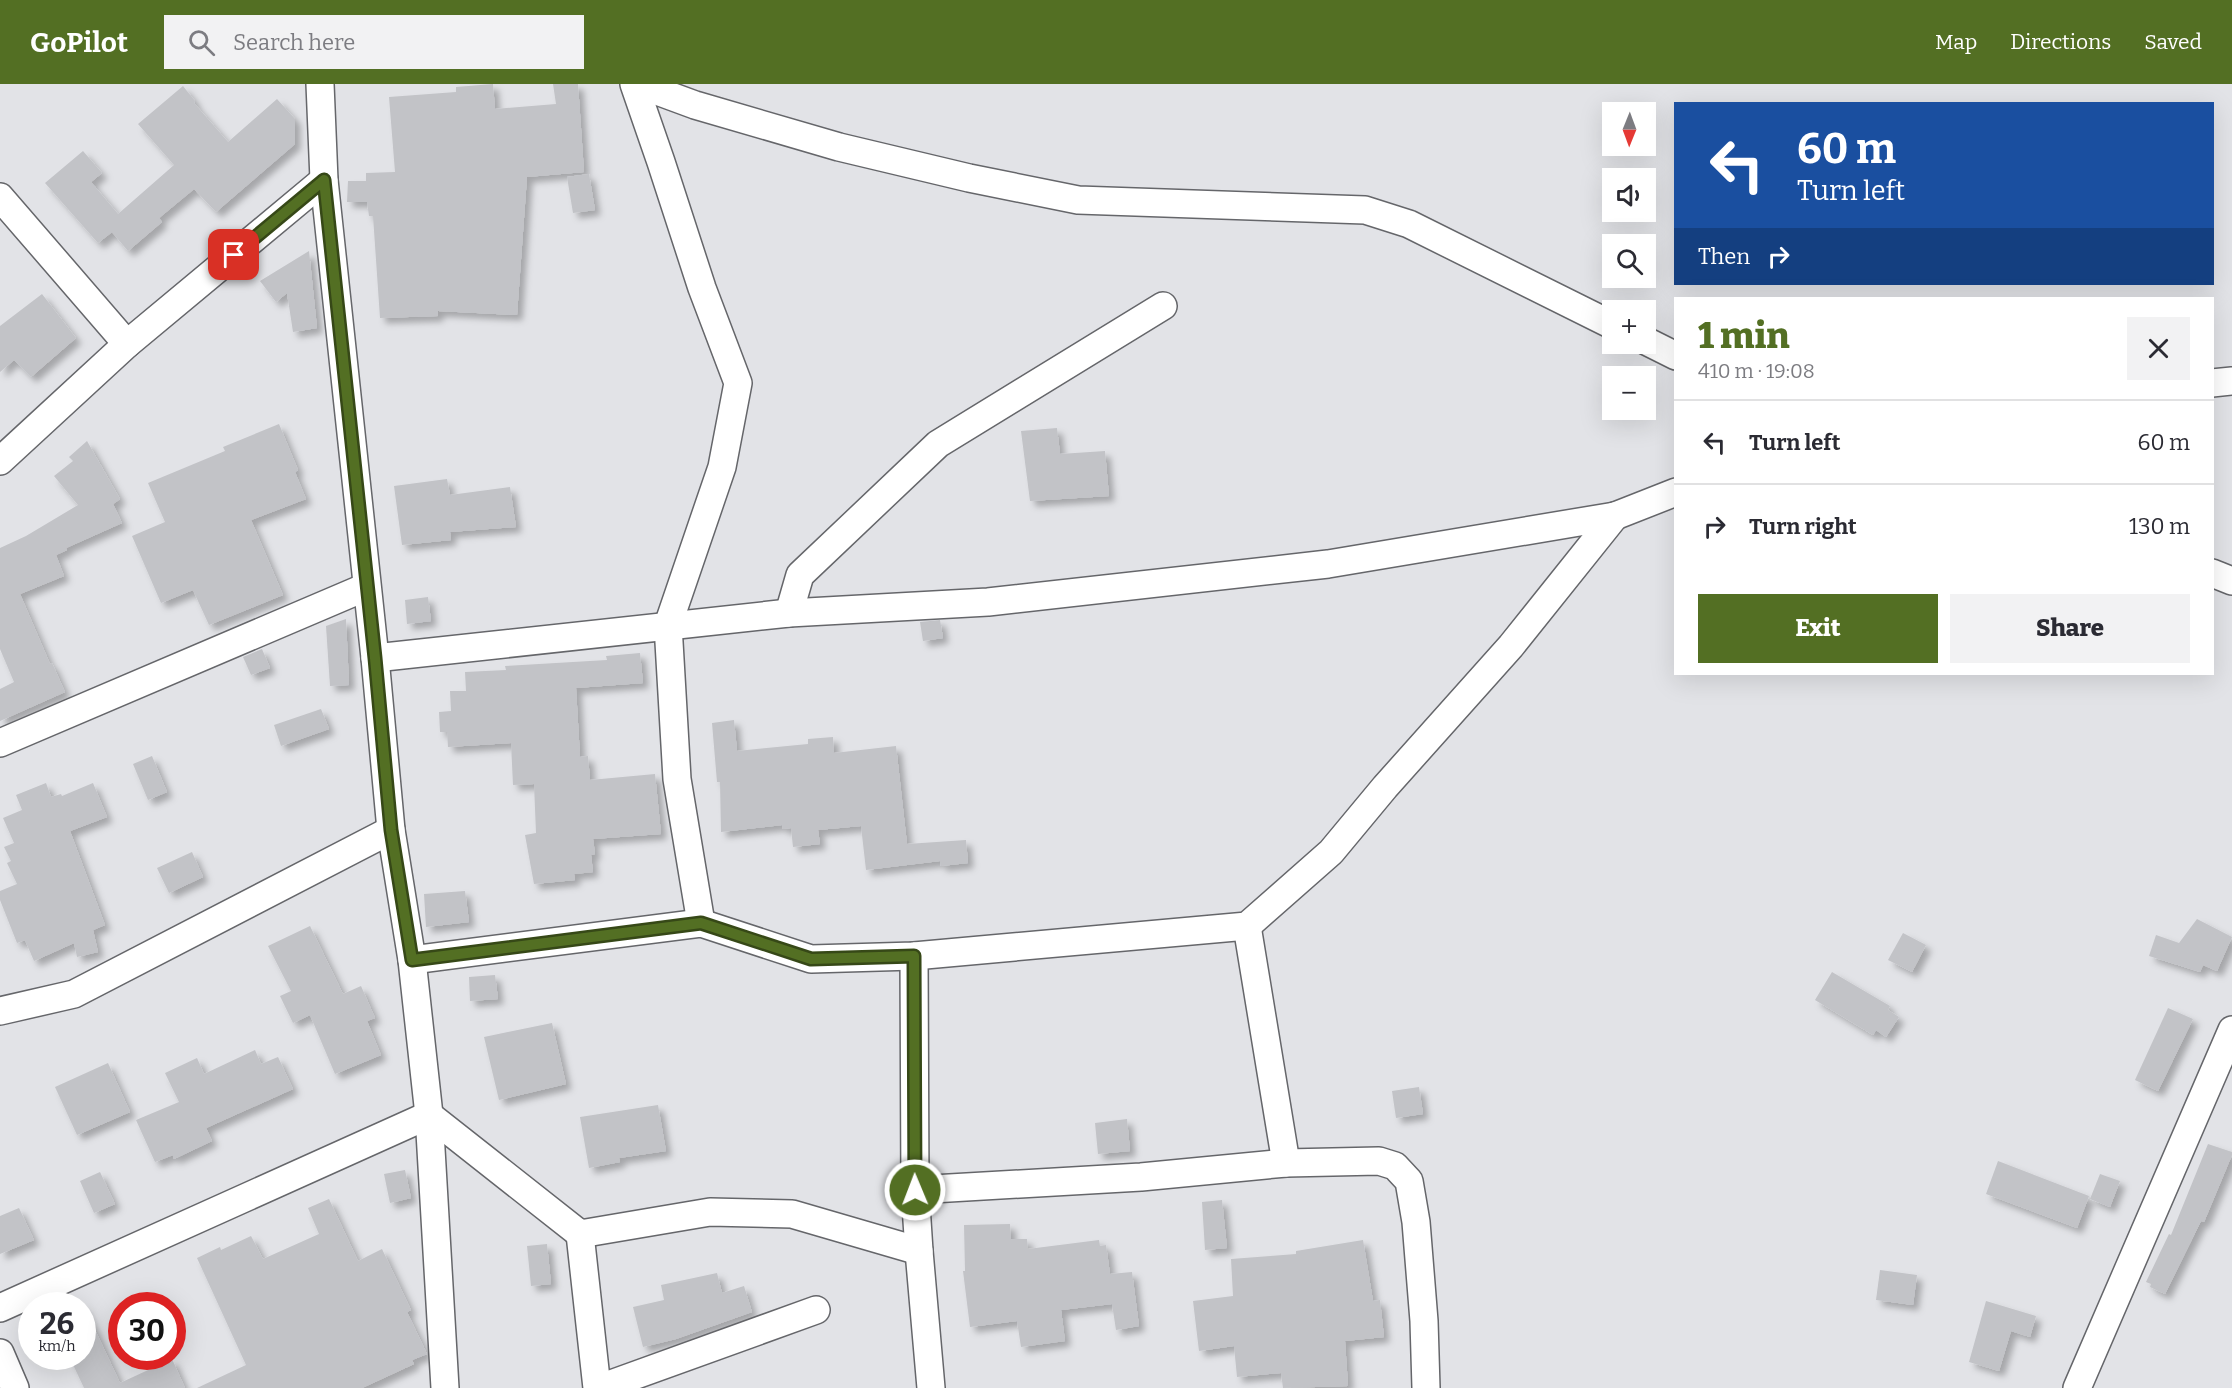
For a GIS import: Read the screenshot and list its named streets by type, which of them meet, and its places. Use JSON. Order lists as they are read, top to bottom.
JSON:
{
  "north": "bottom",
  "page": {
    "header": "GoPilot",
    "search": "Search here",
    "nav": ["Map", "Directions", "Saved"],
    "map_buttons": ["+", "−"],
    "turn": ["60 m", "Turn left"],
    "then": "Then",
    "heading": ["1 min", "410 m · 19:08"],
    "list": [
      {
        "name": "Turn left",
        "value": "60 m"
      },
      {
        "name": "Turn right",
        "value": "130 m"
      }
    ],
    "buttons": ["Exit", "Share"],
    "speed": "26 km/h",
    "limit": "30"
  }
}
